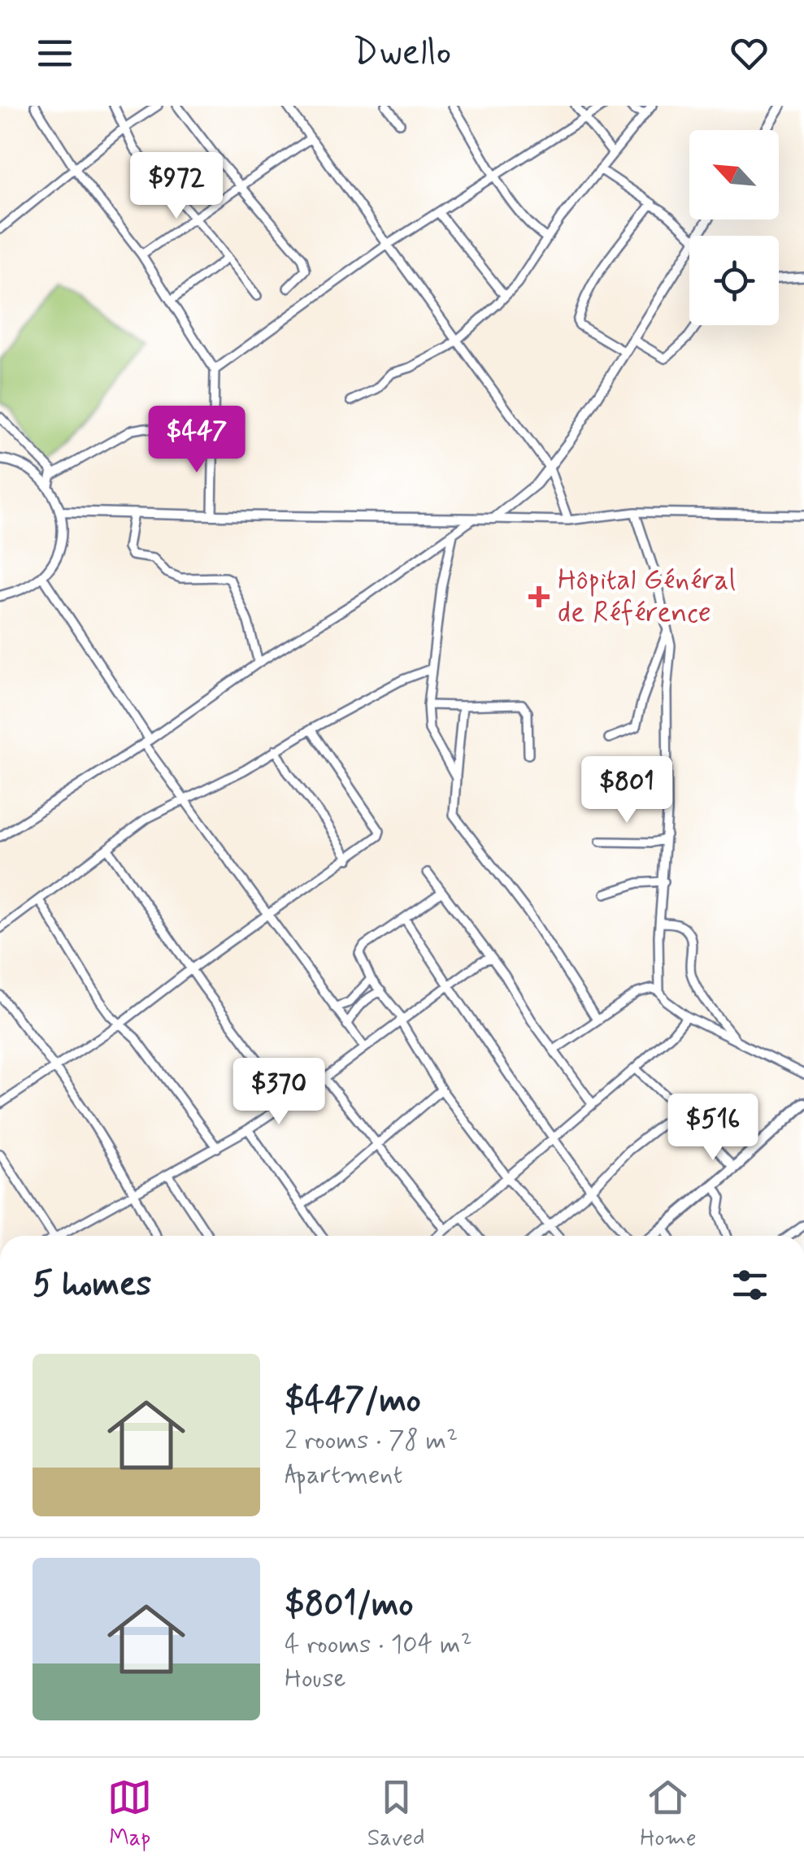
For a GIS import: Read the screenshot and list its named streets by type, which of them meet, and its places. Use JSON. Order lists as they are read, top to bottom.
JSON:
{
  "places": {
    "health": ["Hôpital Général de Référence"]
  },
  "north": "top left",
  "page": {
    "header": "Dwello",
    "price": [
      "$972",
      "$447",
      "$801",
      "$370",
      "$516"
    ],
    "heading": "5 homes",
    "list": [
      {
        "name": "$447/mo",
        "note": "2 rooms · 78 m² · Apartment"
      },
      {
        "name": "$801/mo",
        "note": "4 rooms · 104 m² · House"
      }
    ],
    "tabs": ["Map", "Saved", "Home"]
  }
}
